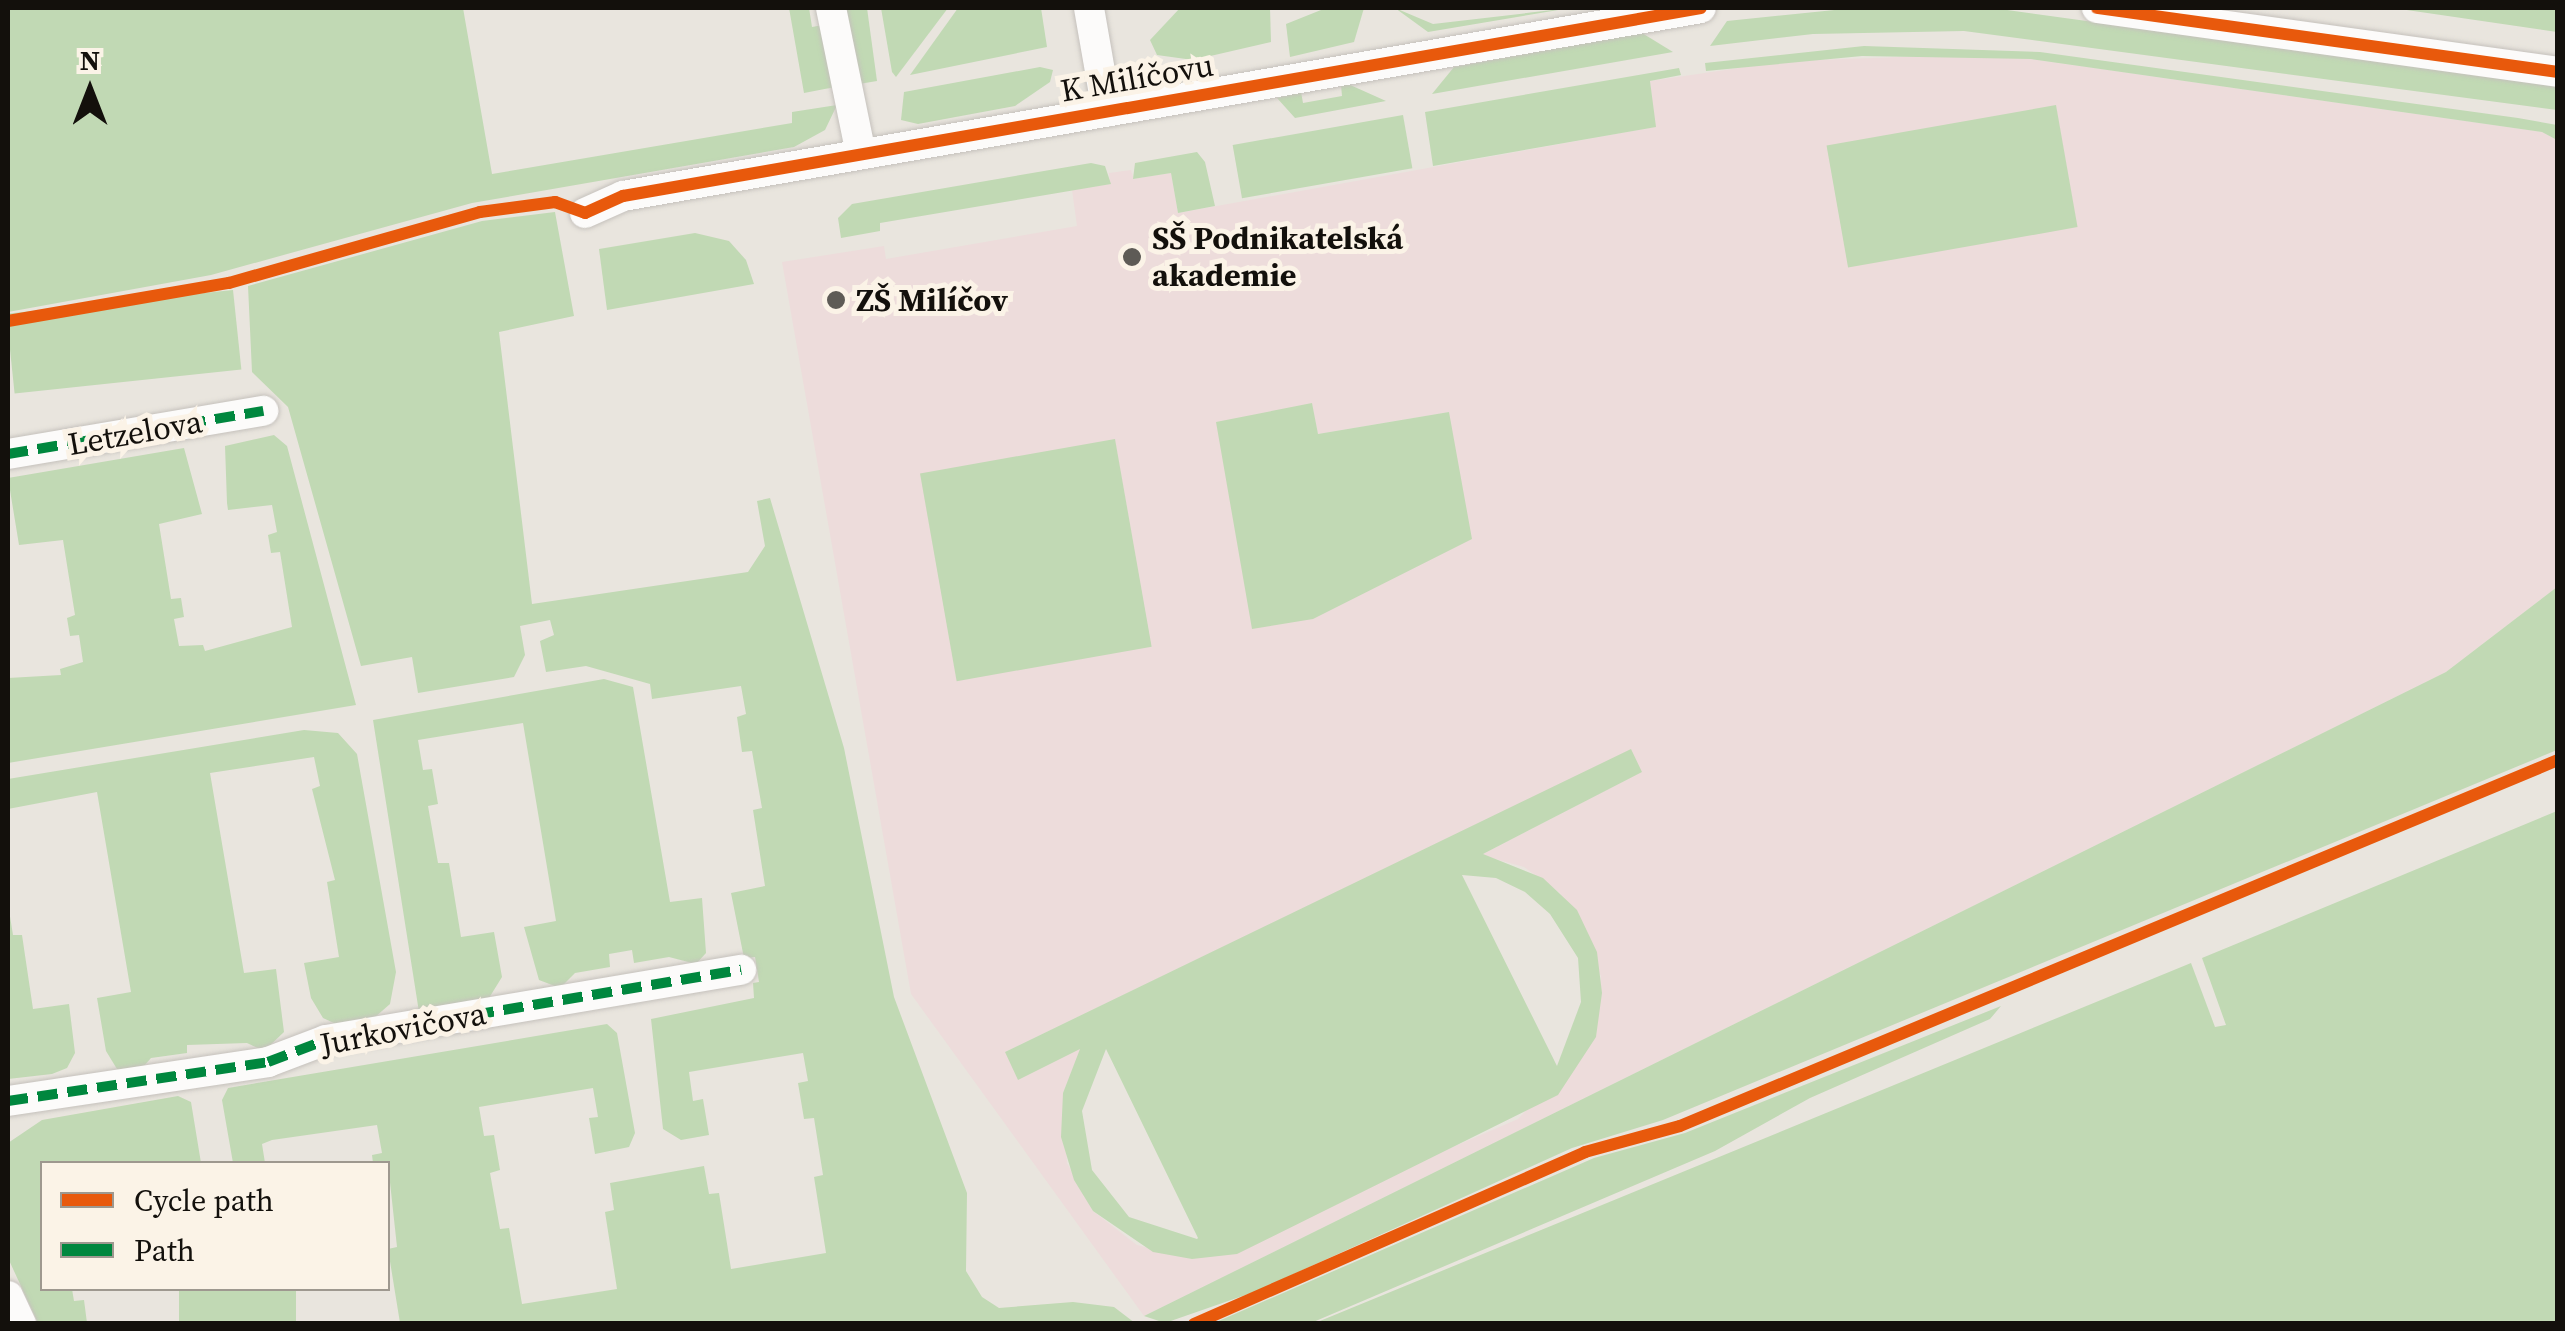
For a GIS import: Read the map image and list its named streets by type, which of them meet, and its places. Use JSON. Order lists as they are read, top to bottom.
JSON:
{
  "streets": {
    "street": ["K Milíčovu", "Letzelova", "Jurkovičova"]
  },
  "places": ["SŠ Podnikatelská akademie", "ZŠ Milíčov"],
  "legend": ["Cycle path", "Path"],
  "north": "top"
}
